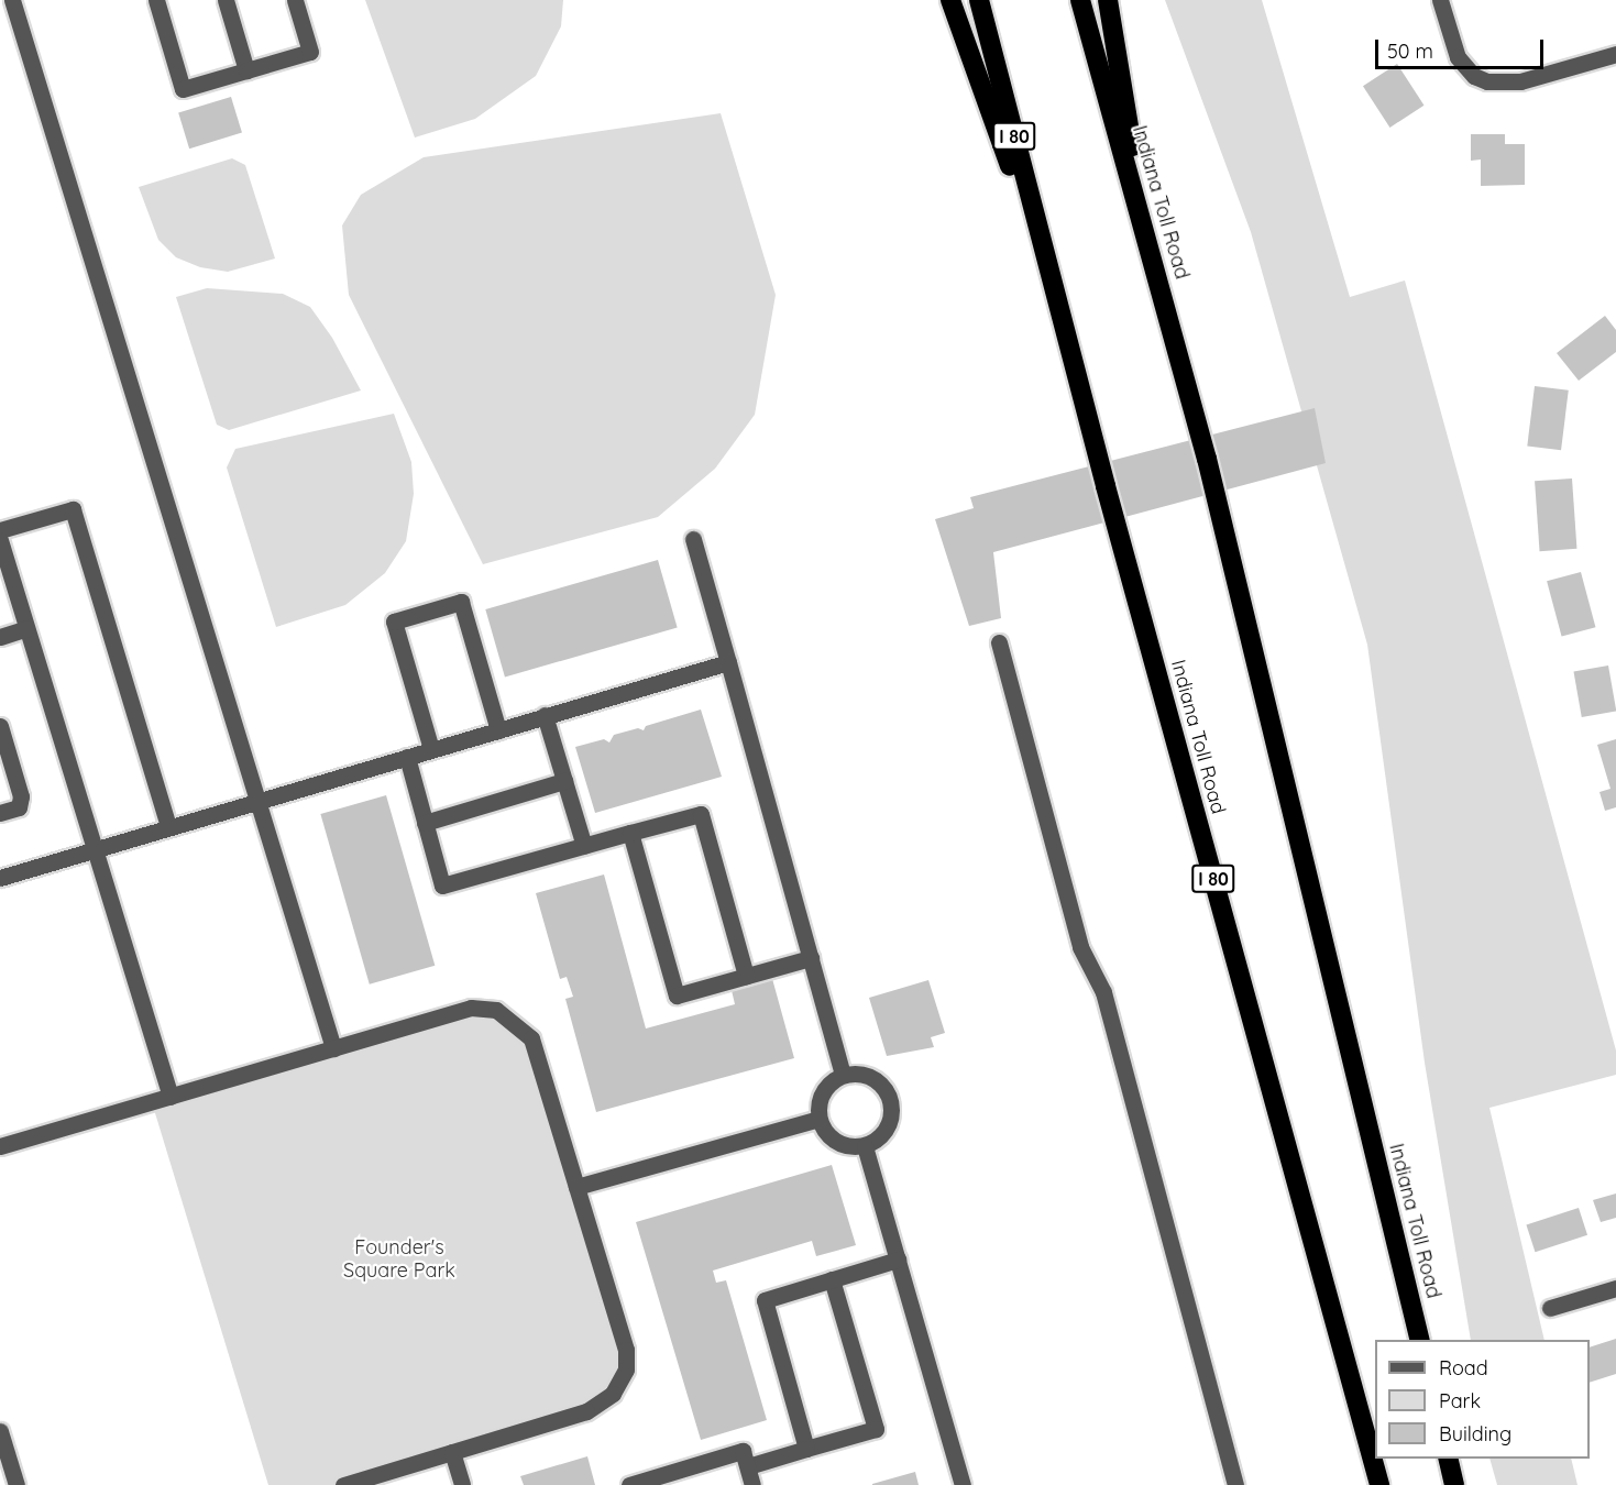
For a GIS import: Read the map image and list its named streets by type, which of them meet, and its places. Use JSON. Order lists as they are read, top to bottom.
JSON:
{
  "streets": {
    "highway": ["I 80", "Indiana Toll Road"]
  },
  "parks": ["Founder's Square Park"],
  "legend": ["Road", "Park", "Building"],
  "scale_bar": "50 m"
}
